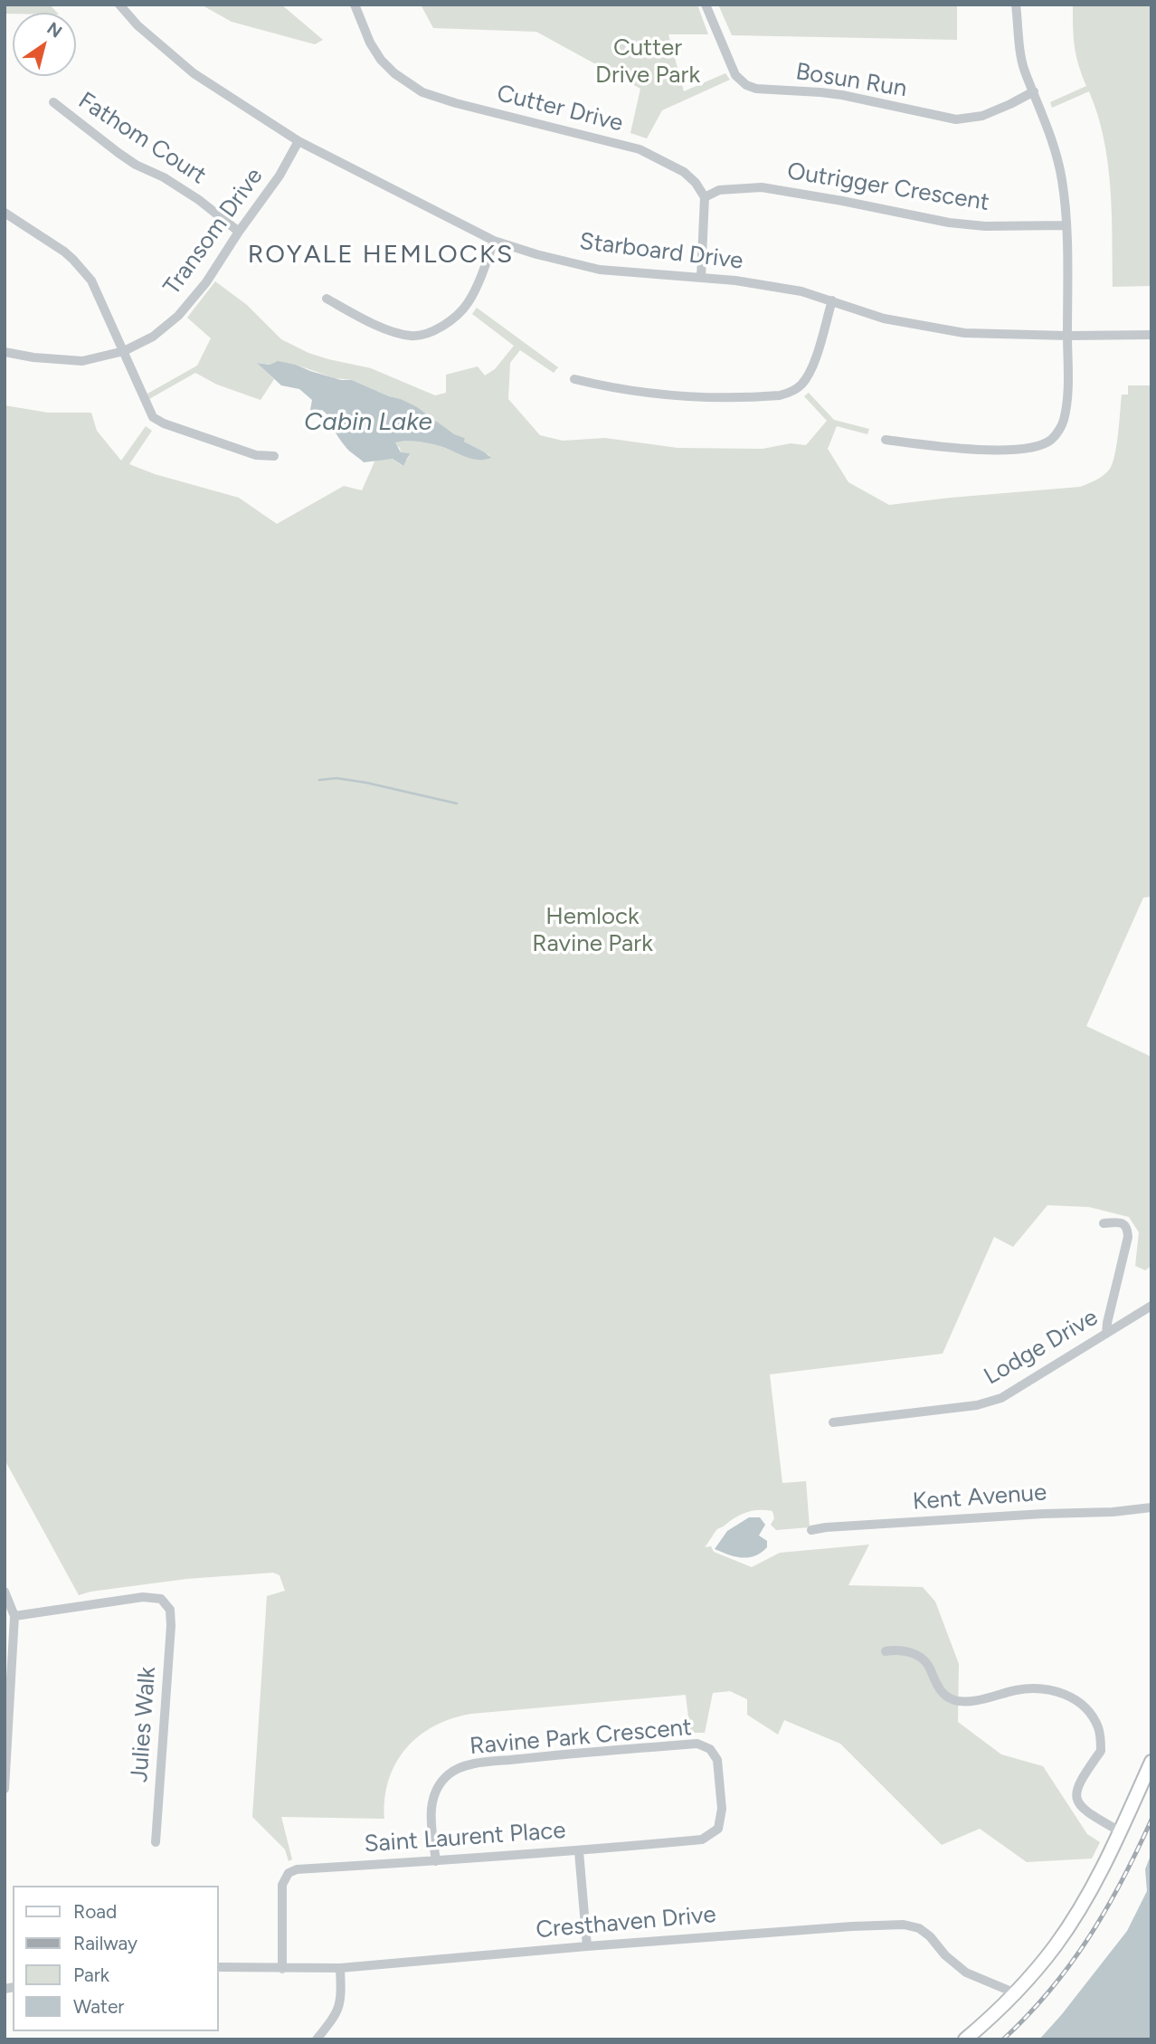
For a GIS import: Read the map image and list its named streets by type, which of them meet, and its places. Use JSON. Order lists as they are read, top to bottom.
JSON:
{
  "streets": {
    "street": [
      "Bosun Run",
      "Cutter Drive",
      "Fathom Court",
      "Outrigger Crescent",
      "Transom Drive",
      "Starboard Drive",
      "Lodge Drive",
      "Kent Avenue",
      "Julies Walk",
      "Ravine Park Crescent",
      "Saint Laurent Place",
      "Cresthaven Drive"
    ]
  },
  "crossings": [
    ["Cutter Drive", "Outrigger Crescent"],
    ["Fathom Court", "Transom Drive"],
    ["Transom Drive", "Starboard Drive"],
    ["Ravine Park Crescent", "Saint Laurent Place"],
    ["Saint Laurent Place", "Cresthaven Drive"]
  ],
  "districts": ["ROYALE HEMLOCKS"],
  "water": ["Cabin Lake"],
  "parks": ["Cutter Drive Park", "Hemlock Ravine Park"],
  "legend": [
    "Road",
    "Railway",
    "Park",
    "Water"
  ],
  "north": "top right"
}
